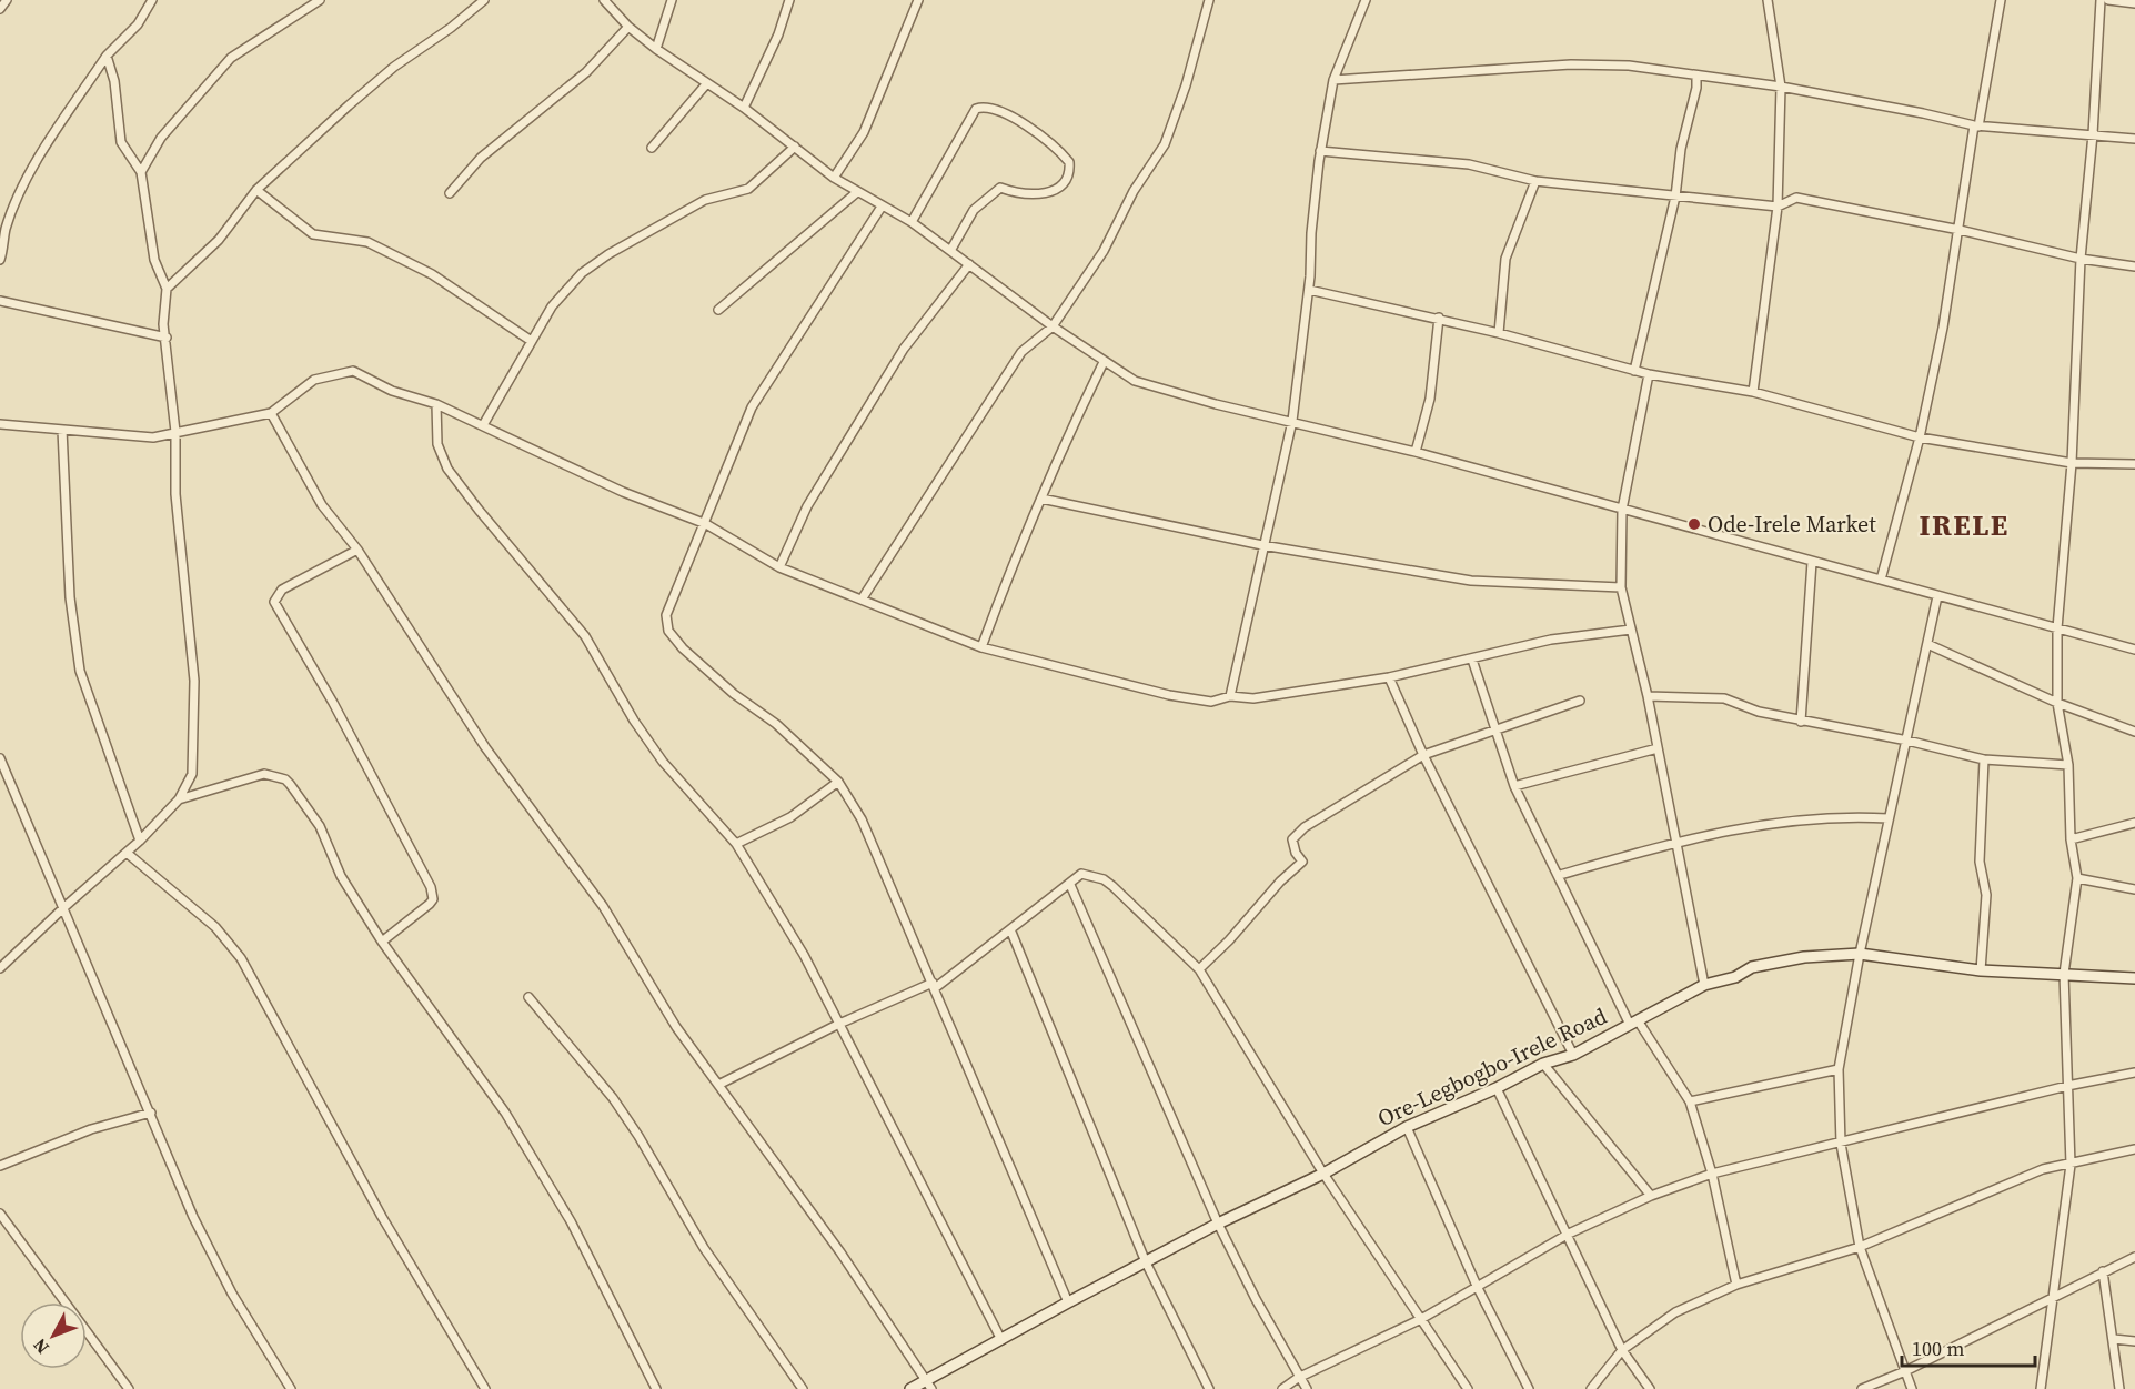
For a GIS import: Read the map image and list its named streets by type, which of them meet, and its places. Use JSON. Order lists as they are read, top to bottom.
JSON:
{
  "streets": {
    "main road": ["Ore-Legbogbo-Irele Road"]
  },
  "districts": ["IRELE"],
  "places": ["Ode-Irele Market"],
  "scale_bar": "100 m",
  "north": "bottom left"
}
